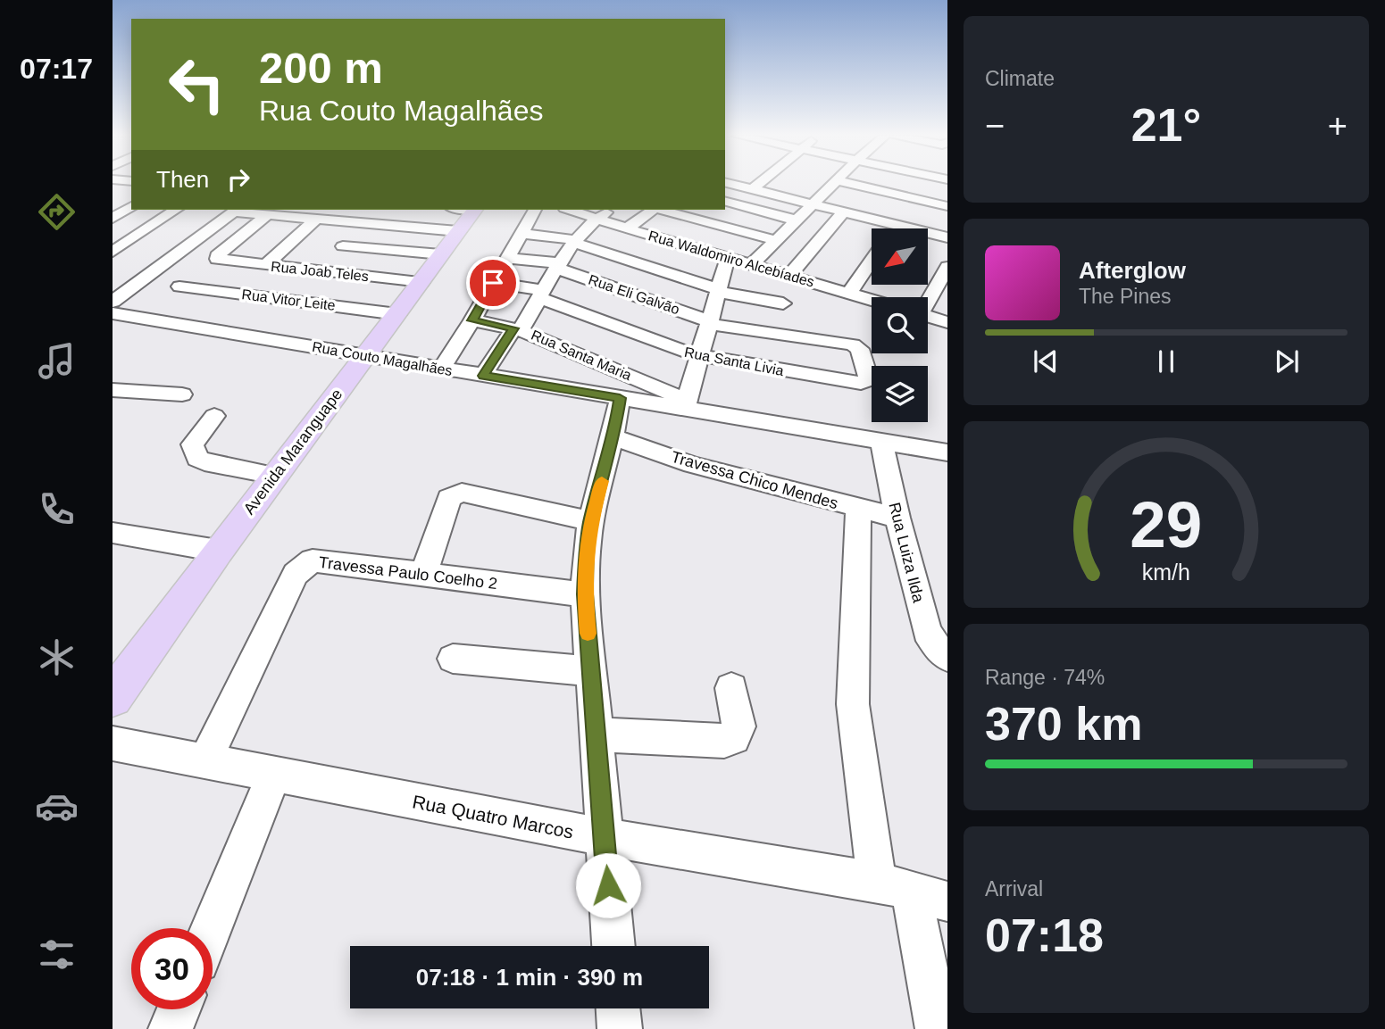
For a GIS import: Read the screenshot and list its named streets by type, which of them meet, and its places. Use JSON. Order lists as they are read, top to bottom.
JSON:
{
  "streets": {
    "main road": ["Avenida Maranguape"],
    "street": [
      "Rua Waldomiro Alcebíades",
      "Rua Joab Teles",
      "Rua Eli Galvão",
      "Rua Vitor Leite",
      "Rua Santa Maria",
      "Rua Couto Magalhães",
      "Rua Santa Livia",
      "Travessa Chico Mendes",
      "Rua Luiza Ilda",
      "Travessa Paulo Coelho 2",
      "Rua Quatro Marcos"
    ]
  },
  "crossings": [
    ["Rua Joab Teles", "Avenida Maranguape"],
    ["Rua Eli Galvão", "Rua Santa Livia"],
    ["Rua Vitor Leite", "Avenida Maranguape"],
    ["Rua Santa Maria", "Rua Couto Magalhães"],
    ["Rua Couto Magalhães", "Avenida Maranguape"],
    ["Rua Couto Magalhães", "Rua Luiza Ilda"],
    ["Travessa Chico Mendes", "Rua Luiza Ilda"],
    ["Travessa Paulo Coelho 2", "Rua Quatro Marcos"]
  ],
  "north": "bottom left",
  "page": {
    "tabs": "07:17",
    "tile": [
      "Climate",
      ["Range · 74%", "370 km"],
      ["Arrival", "07:18"]
    ],
    "turn": ["200 m", "Rua Couto Magalhães"],
    "heat": ["−", "21°", "+"],
    "then": "Then",
    "song": ["Afterglow", "The Pines"],
    "limit": "30",
    "trip": "07:18 · 1 min · 390 m",
    "gauge": ["29", "km/h"]
  }
}
